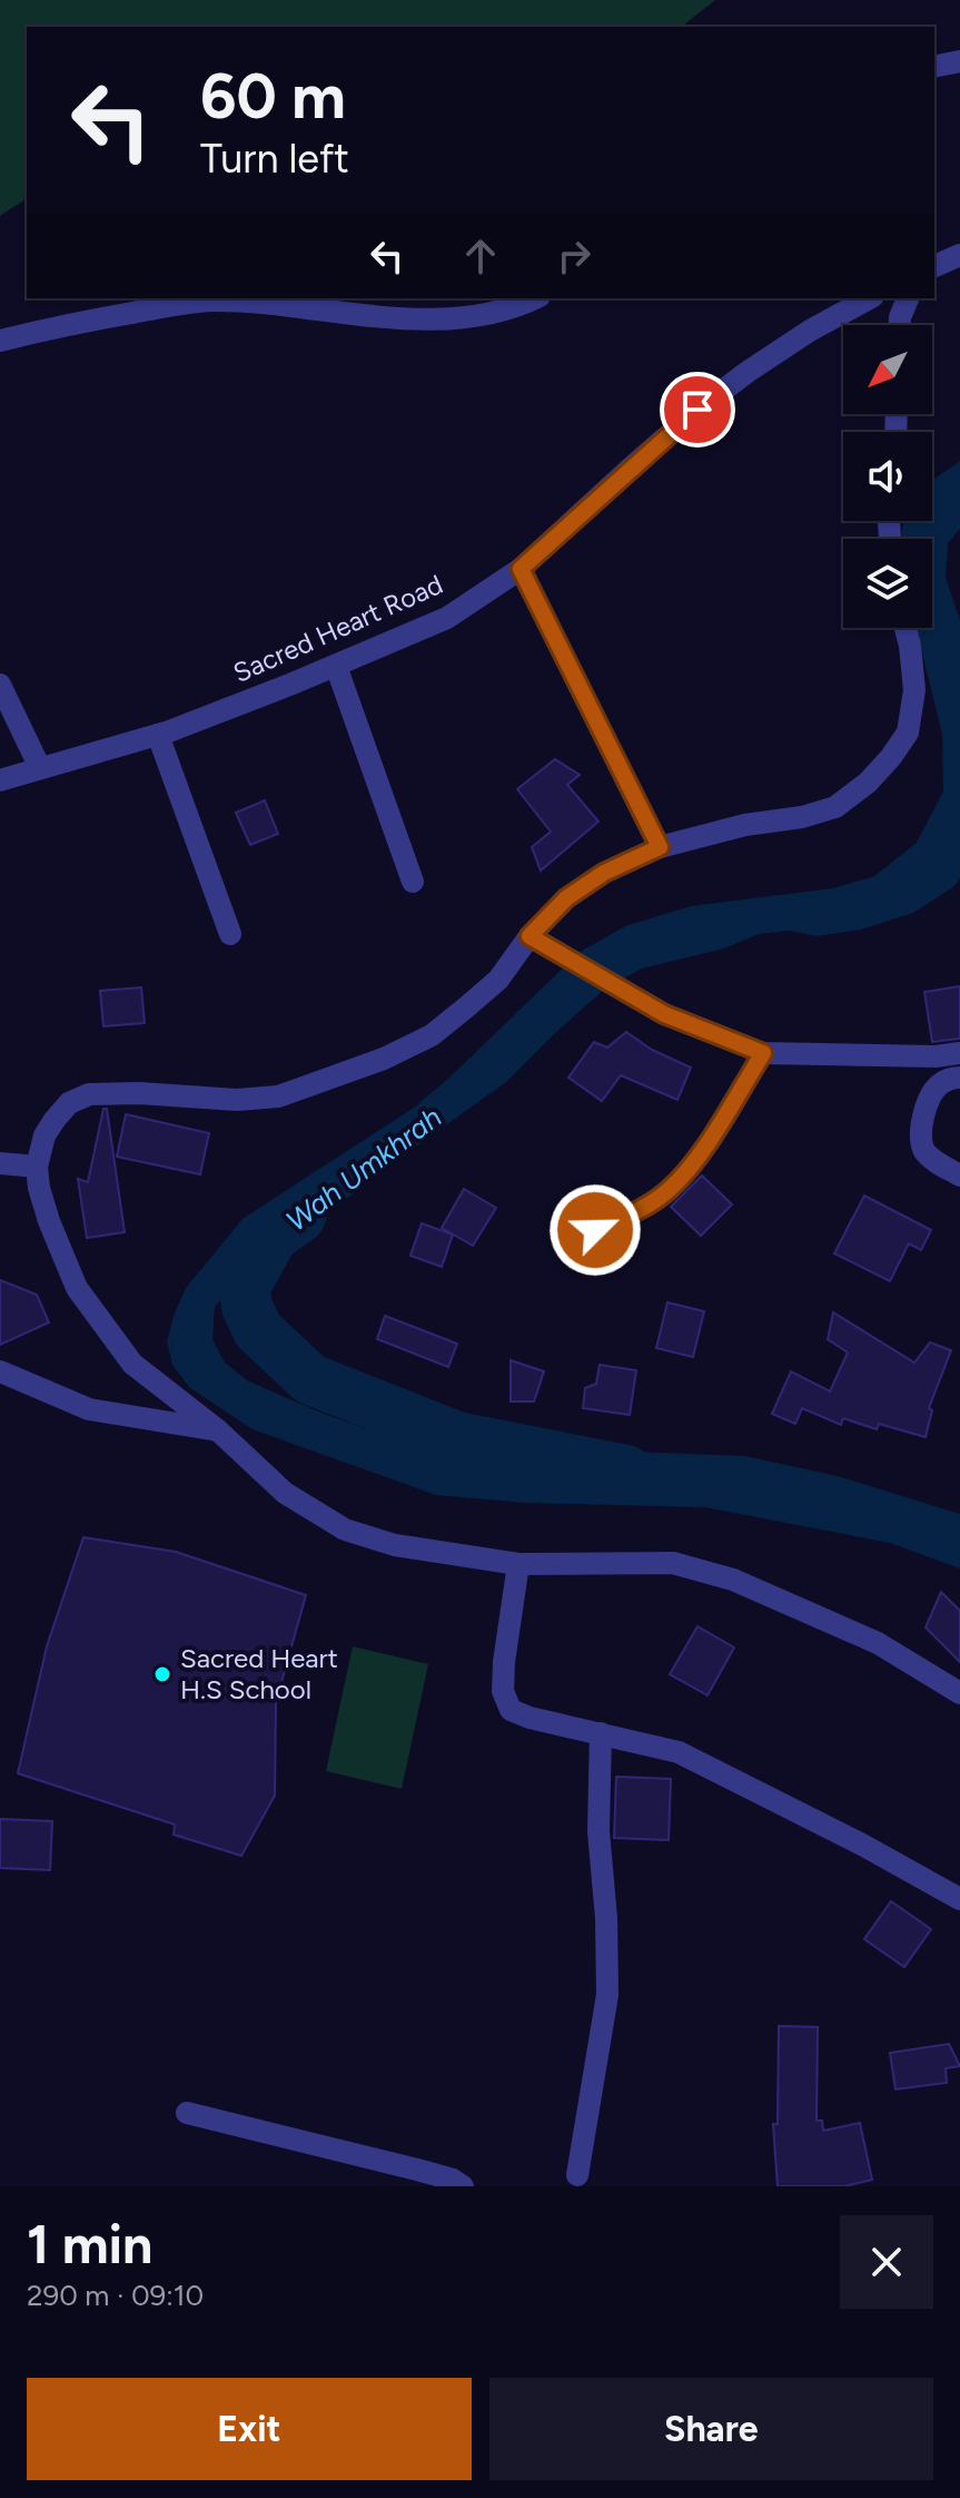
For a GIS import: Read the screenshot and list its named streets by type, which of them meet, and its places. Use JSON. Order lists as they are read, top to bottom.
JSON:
{
  "streets": {
    "street": ["Sacred Heart Road"]
  },
  "water": ["Wah Umkhrah"],
  "places": ["Sacred Heart H.S School"],
  "north": "bottom left",
  "page": {
    "turn": ["60 m", "Turn left"],
    "heading": ["1 min", "290 m · 09:10"],
    "buttons": ["Exit", "Share"]
  }
}
